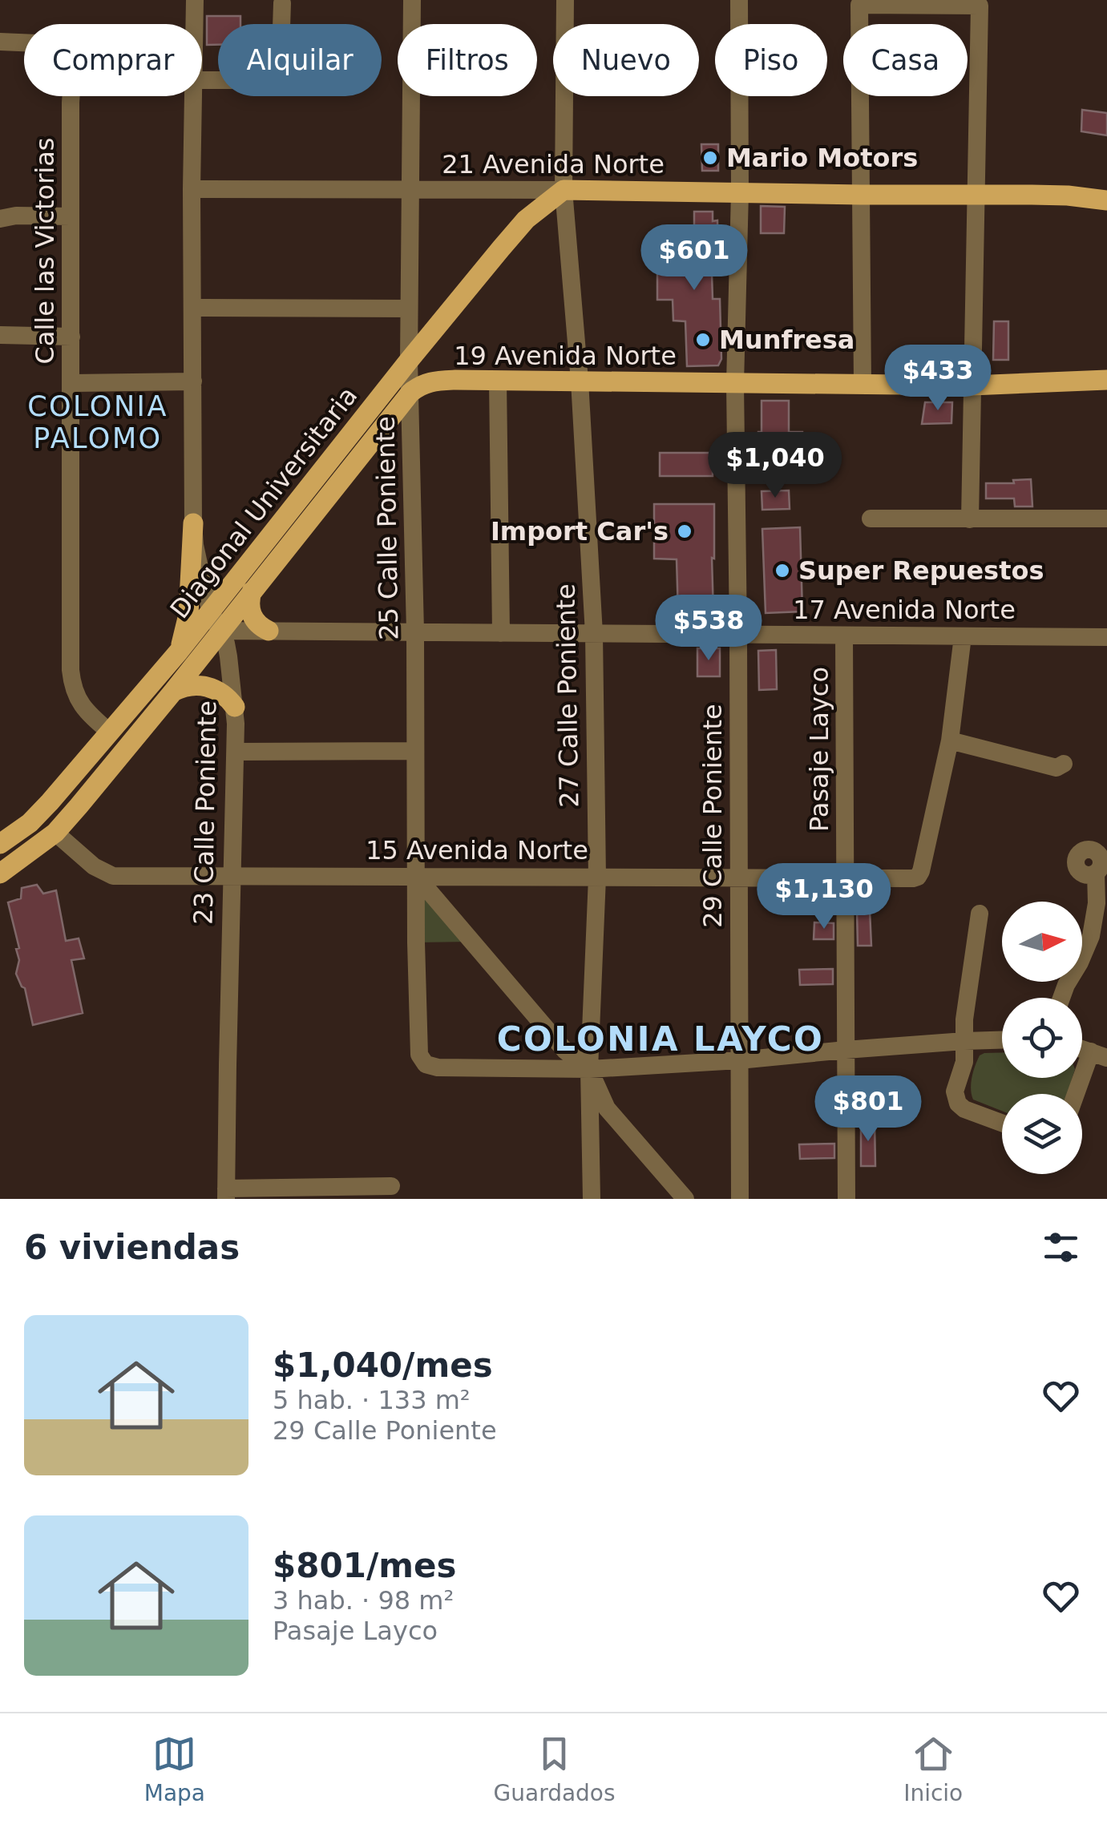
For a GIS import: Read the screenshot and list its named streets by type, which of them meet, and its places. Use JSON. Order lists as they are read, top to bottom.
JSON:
{
  "streets": {
    "main road": ["21 Avenida Norte", "19 Avenida Norte", "Diagonal Universitaria"],
    "street": [
      "Calle las Victorias",
      "25 Calle Poniente",
      "17 Avenida Norte",
      "27 Calle Poniente",
      "Pasaje Layco",
      "23 Calle Poniente",
      "29 Calle Poniente",
      "15 Avenida Norte"
    ]
  },
  "crossings": [
    ["21 Avenida Norte", "Diagonal Universitaria"],
    ["21 Avenida Norte", "25 Calle Poniente"],
    ["21 Avenida Norte", "27 Calle Poniente"],
    ["21 Avenida Norte", "23 Calle Poniente"],
    ["21 Avenida Norte", "29 Calle Poniente"],
    ["Calle las Victorias", "Diagonal Universitaria"],
    ["19 Avenida Norte", "Diagonal Universitaria"],
    ["19 Avenida Norte", "25 Calle Poniente"],
    ["19 Avenida Norte", "27 Calle Poniente"],
    ["19 Avenida Norte", "29 Calle Poniente"],
    ["Diagonal Universitaria", "25 Calle Poniente"],
    ["Diagonal Universitaria", "17 Avenida Norte"],
    ["Diagonal Universitaria", "27 Calle Poniente"],
    ["Diagonal Universitaria", "23 Calle Poniente"],
    ["Diagonal Universitaria", "15 Avenida Norte"],
    ["25 Calle Poniente", "17 Avenida Norte"],
    ["25 Calle Poniente", "27 Calle Poniente"],
    ["25 Calle Poniente", "15 Avenida Norte"],
    ["17 Avenida Norte", "27 Calle Poniente"],
    ["17 Avenida Norte", "Pasaje Layco"],
    ["17 Avenida Norte", "23 Calle Poniente"],
    ["17 Avenida Norte", "29 Calle Poniente"],
    ["27 Calle Poniente", "15 Avenida Norte"],
    ["Pasaje Layco", "15 Avenida Norte"],
    ["23 Calle Poniente", "15 Avenida Norte"],
    ["29 Calle Poniente", "15 Avenida Norte"]
  ],
  "districts": ["COLONIA PALOMO", "COLONIA LAYCO"],
  "places": [
    "Mario Motors",
    "Munfresa",
    "Import Car's",
    "Super Repuestos"
  ],
  "north": "right",
  "page": {
    "chip": [
      "Comprar",
      "Alquilar",
      "Filtros",
      "Nuevo",
      "Piso",
      "Casa"
    ],
    "price": [
      "$601",
      "$433",
      "$1,040",
      "$538",
      "$1,130",
      "$801"
    ],
    "heading": "6 viviendas",
    "list": [
      {
        "name": "$1,040/mes",
        "note": "5 hab. · 133 m² · 29 Calle Poniente"
      },
      {
        "name": "$801/mes",
        "note": "3 hab. · 98 m² · Pasaje Layco"
      }
    ],
    "tabs": ["Mapa", "Guardados", "Inicio"]
  }
}
